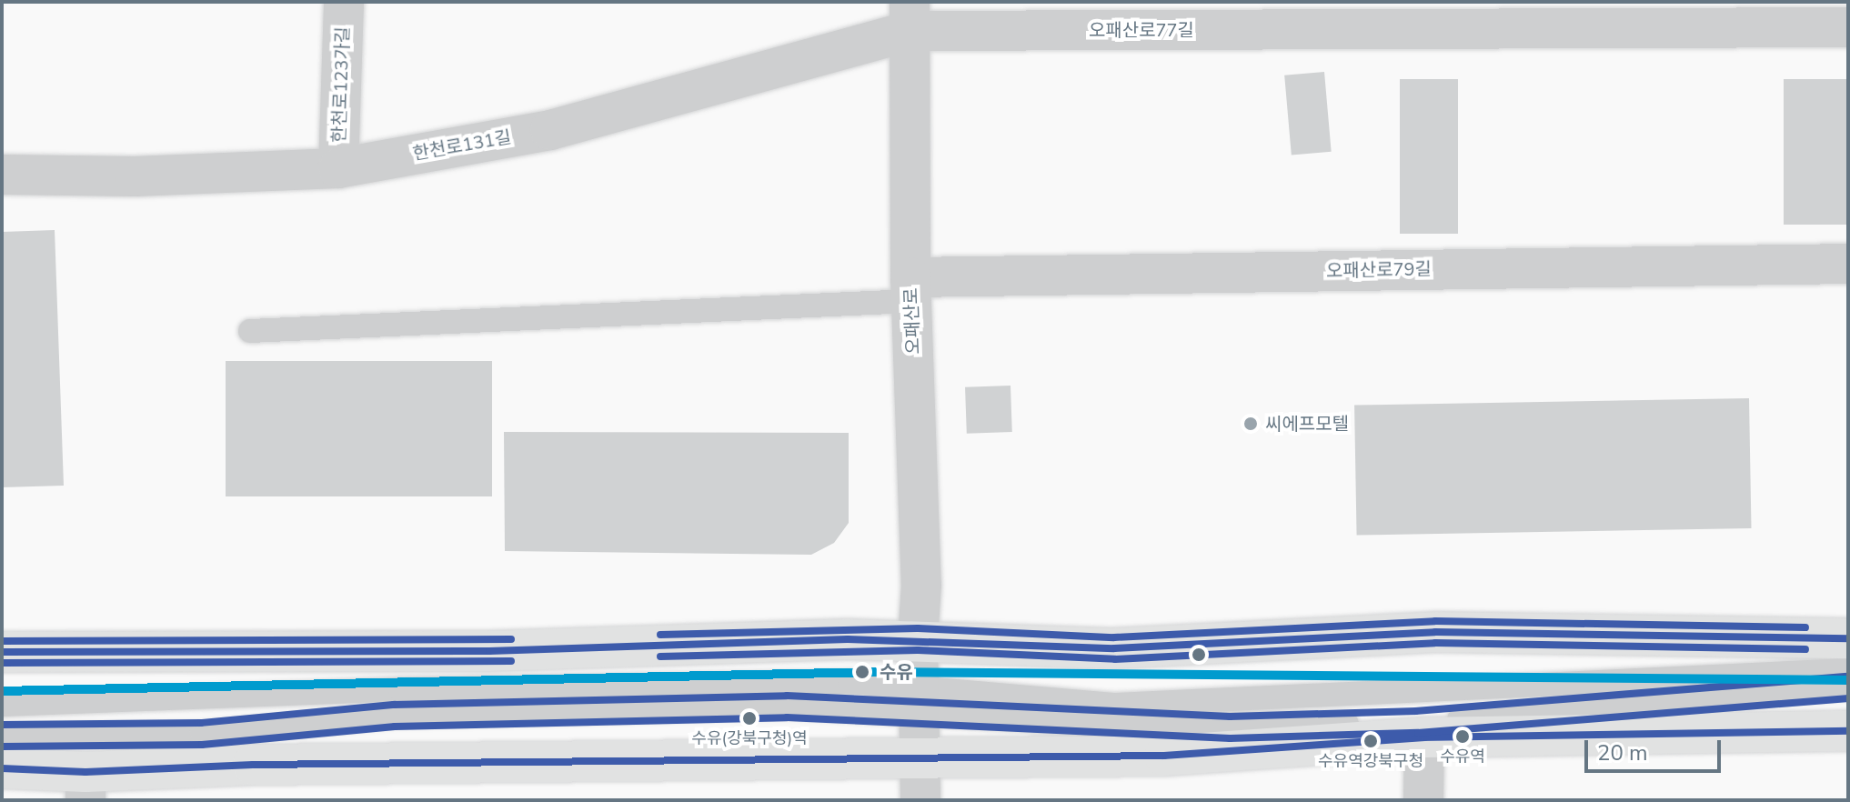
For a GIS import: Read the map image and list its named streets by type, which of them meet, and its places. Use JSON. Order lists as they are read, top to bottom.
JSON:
{
  "streets": {
    "street": [
      "오패산로77길",
      "한천로123가길",
      "한천로131길",
      "오패산로79길",
      "오패산로"
    ]
  },
  "crossings": [
    ["오패산로77길", "한천로131길"],
    ["오패산로77길", "오패산로"],
    ["한천로123가길", "한천로131길"],
    ["한천로131길", "오패산로"],
    ["오패산로79길", "오패산로"]
  ],
  "places": [
    "씨에프모텔",
    "수유",
    "수유(강북구청)역",
    "수유역",
    "수유역강북구청"
  ],
  "scale_bar": "20 m"
}
